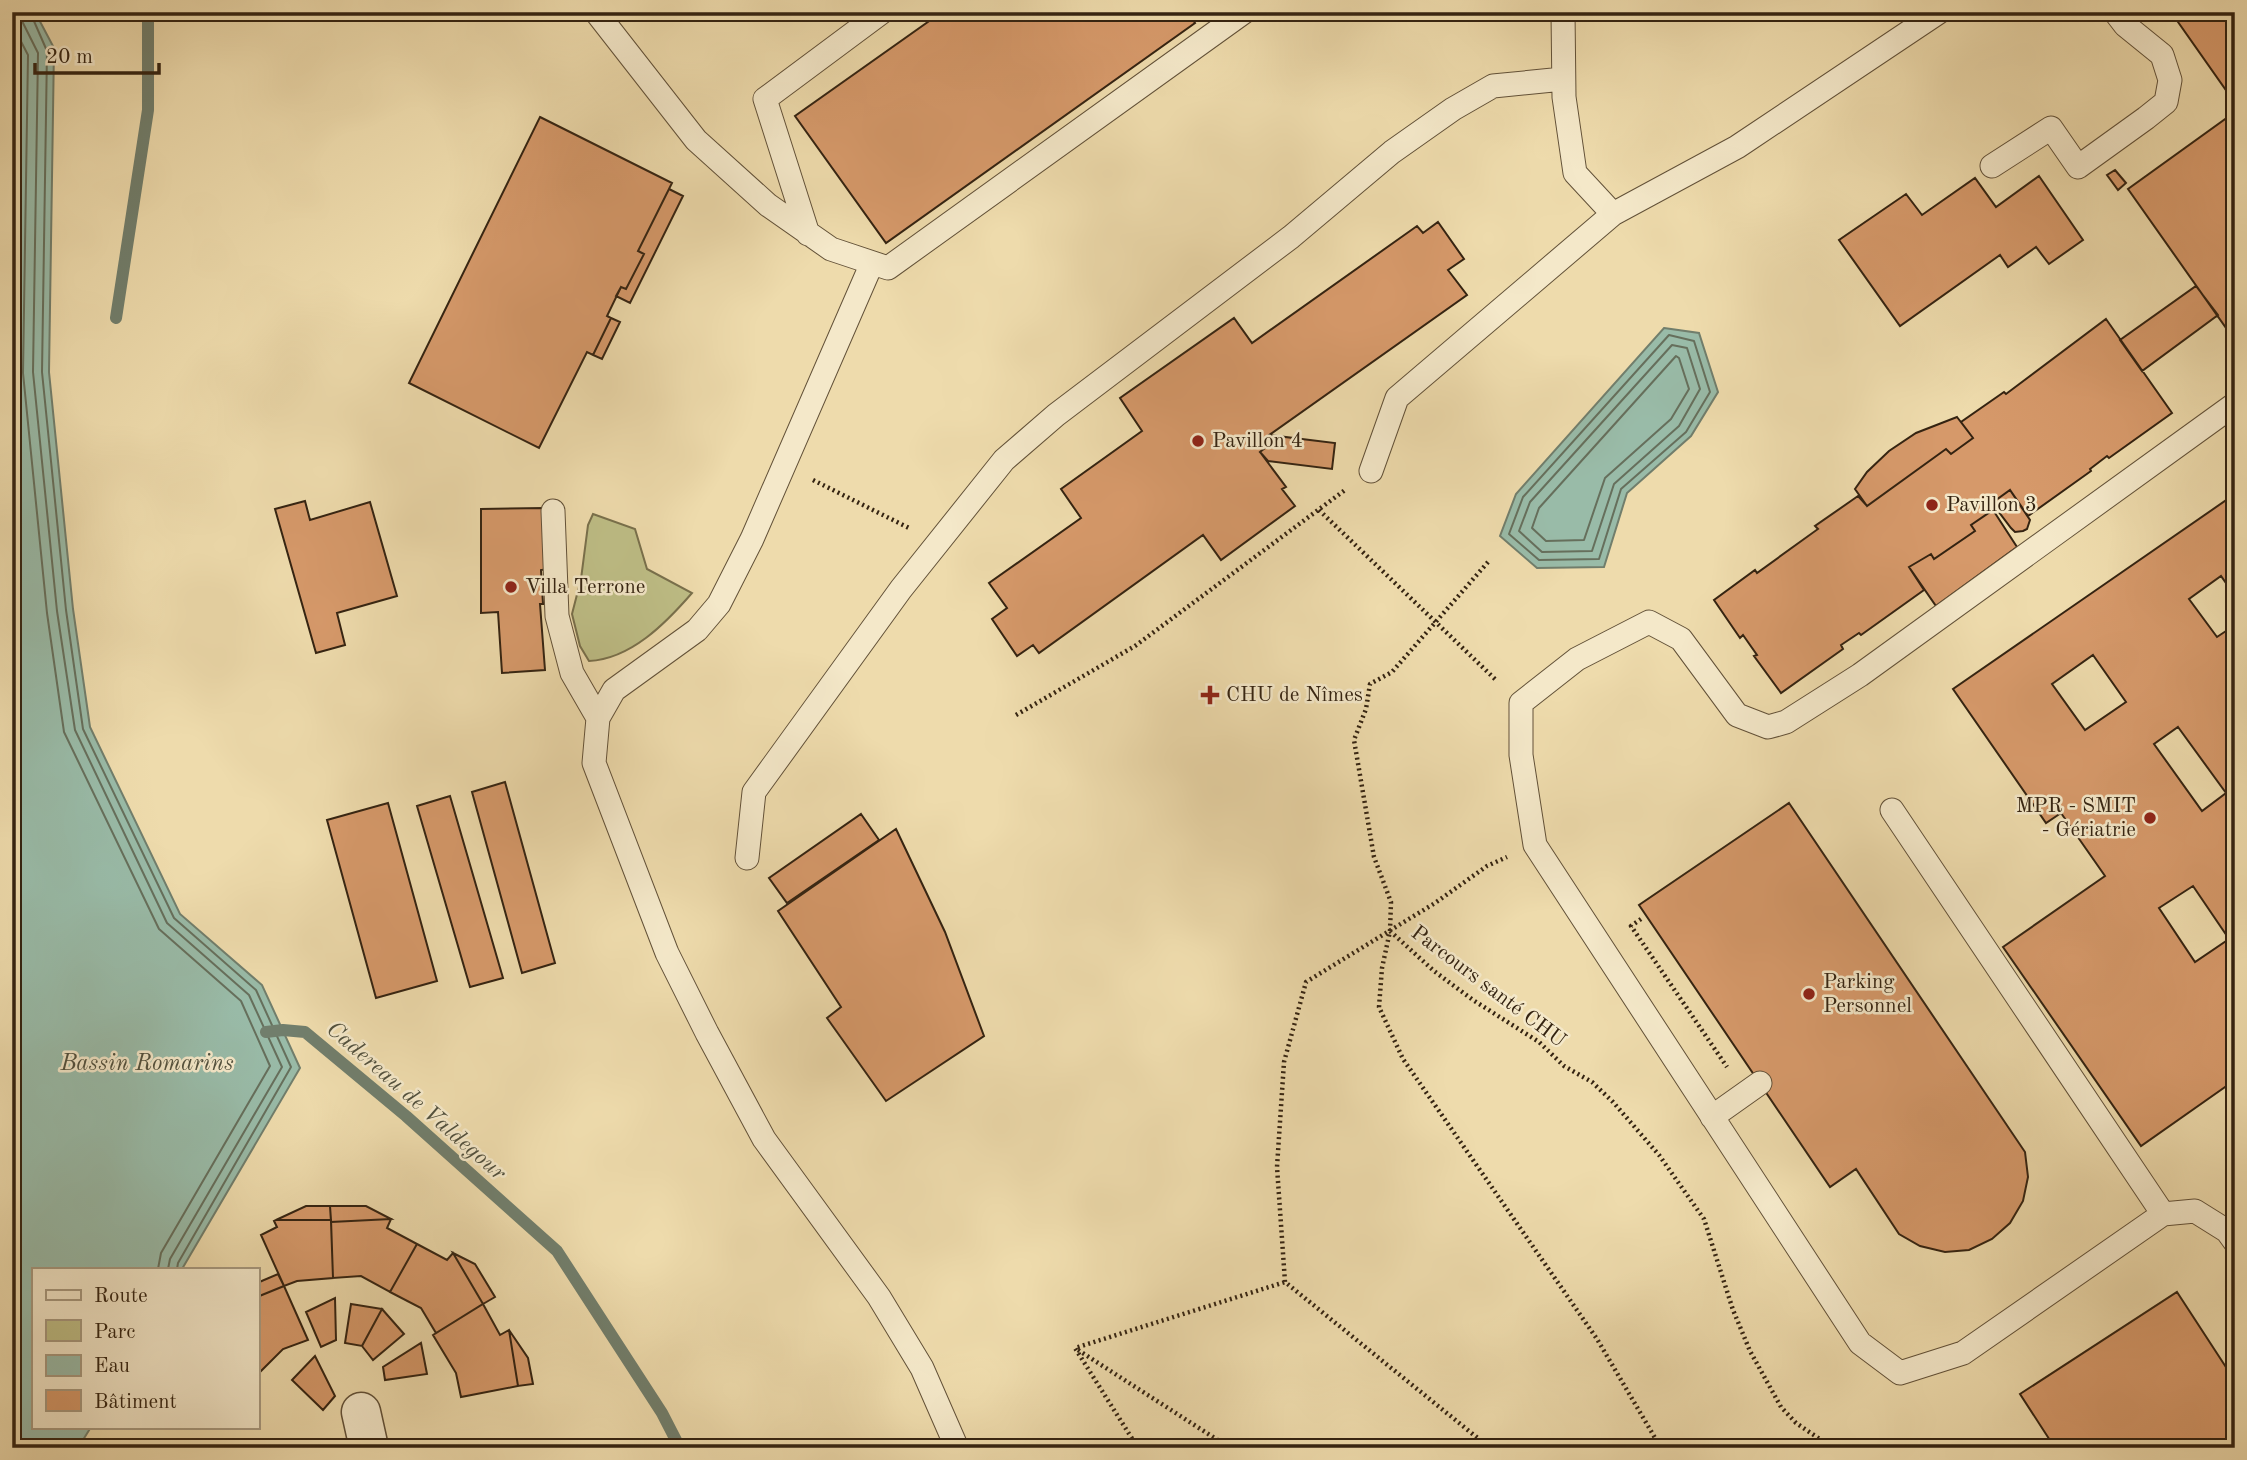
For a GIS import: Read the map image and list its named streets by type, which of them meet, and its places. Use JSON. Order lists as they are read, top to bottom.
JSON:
{
  "streets": {
    "path": ["Parcours santé CHU"]
  },
  "water": ["Bassin Romarins", "Cadereau de Valdegour"],
  "places": {
    "other": [
      "Pavillon 4",
      "Pavillon 3",
      "Villa Terrone",
      "MPR - SMIT - Gériatrie",
      "Parking Personnel"
    ],
    "health": ["CHU de Nîmes"]
  },
  "legend": [
    "Route",
    "Parc",
    "Eau",
    "Bâtiment"
  ],
  "scale_bar": "20 m"
}
